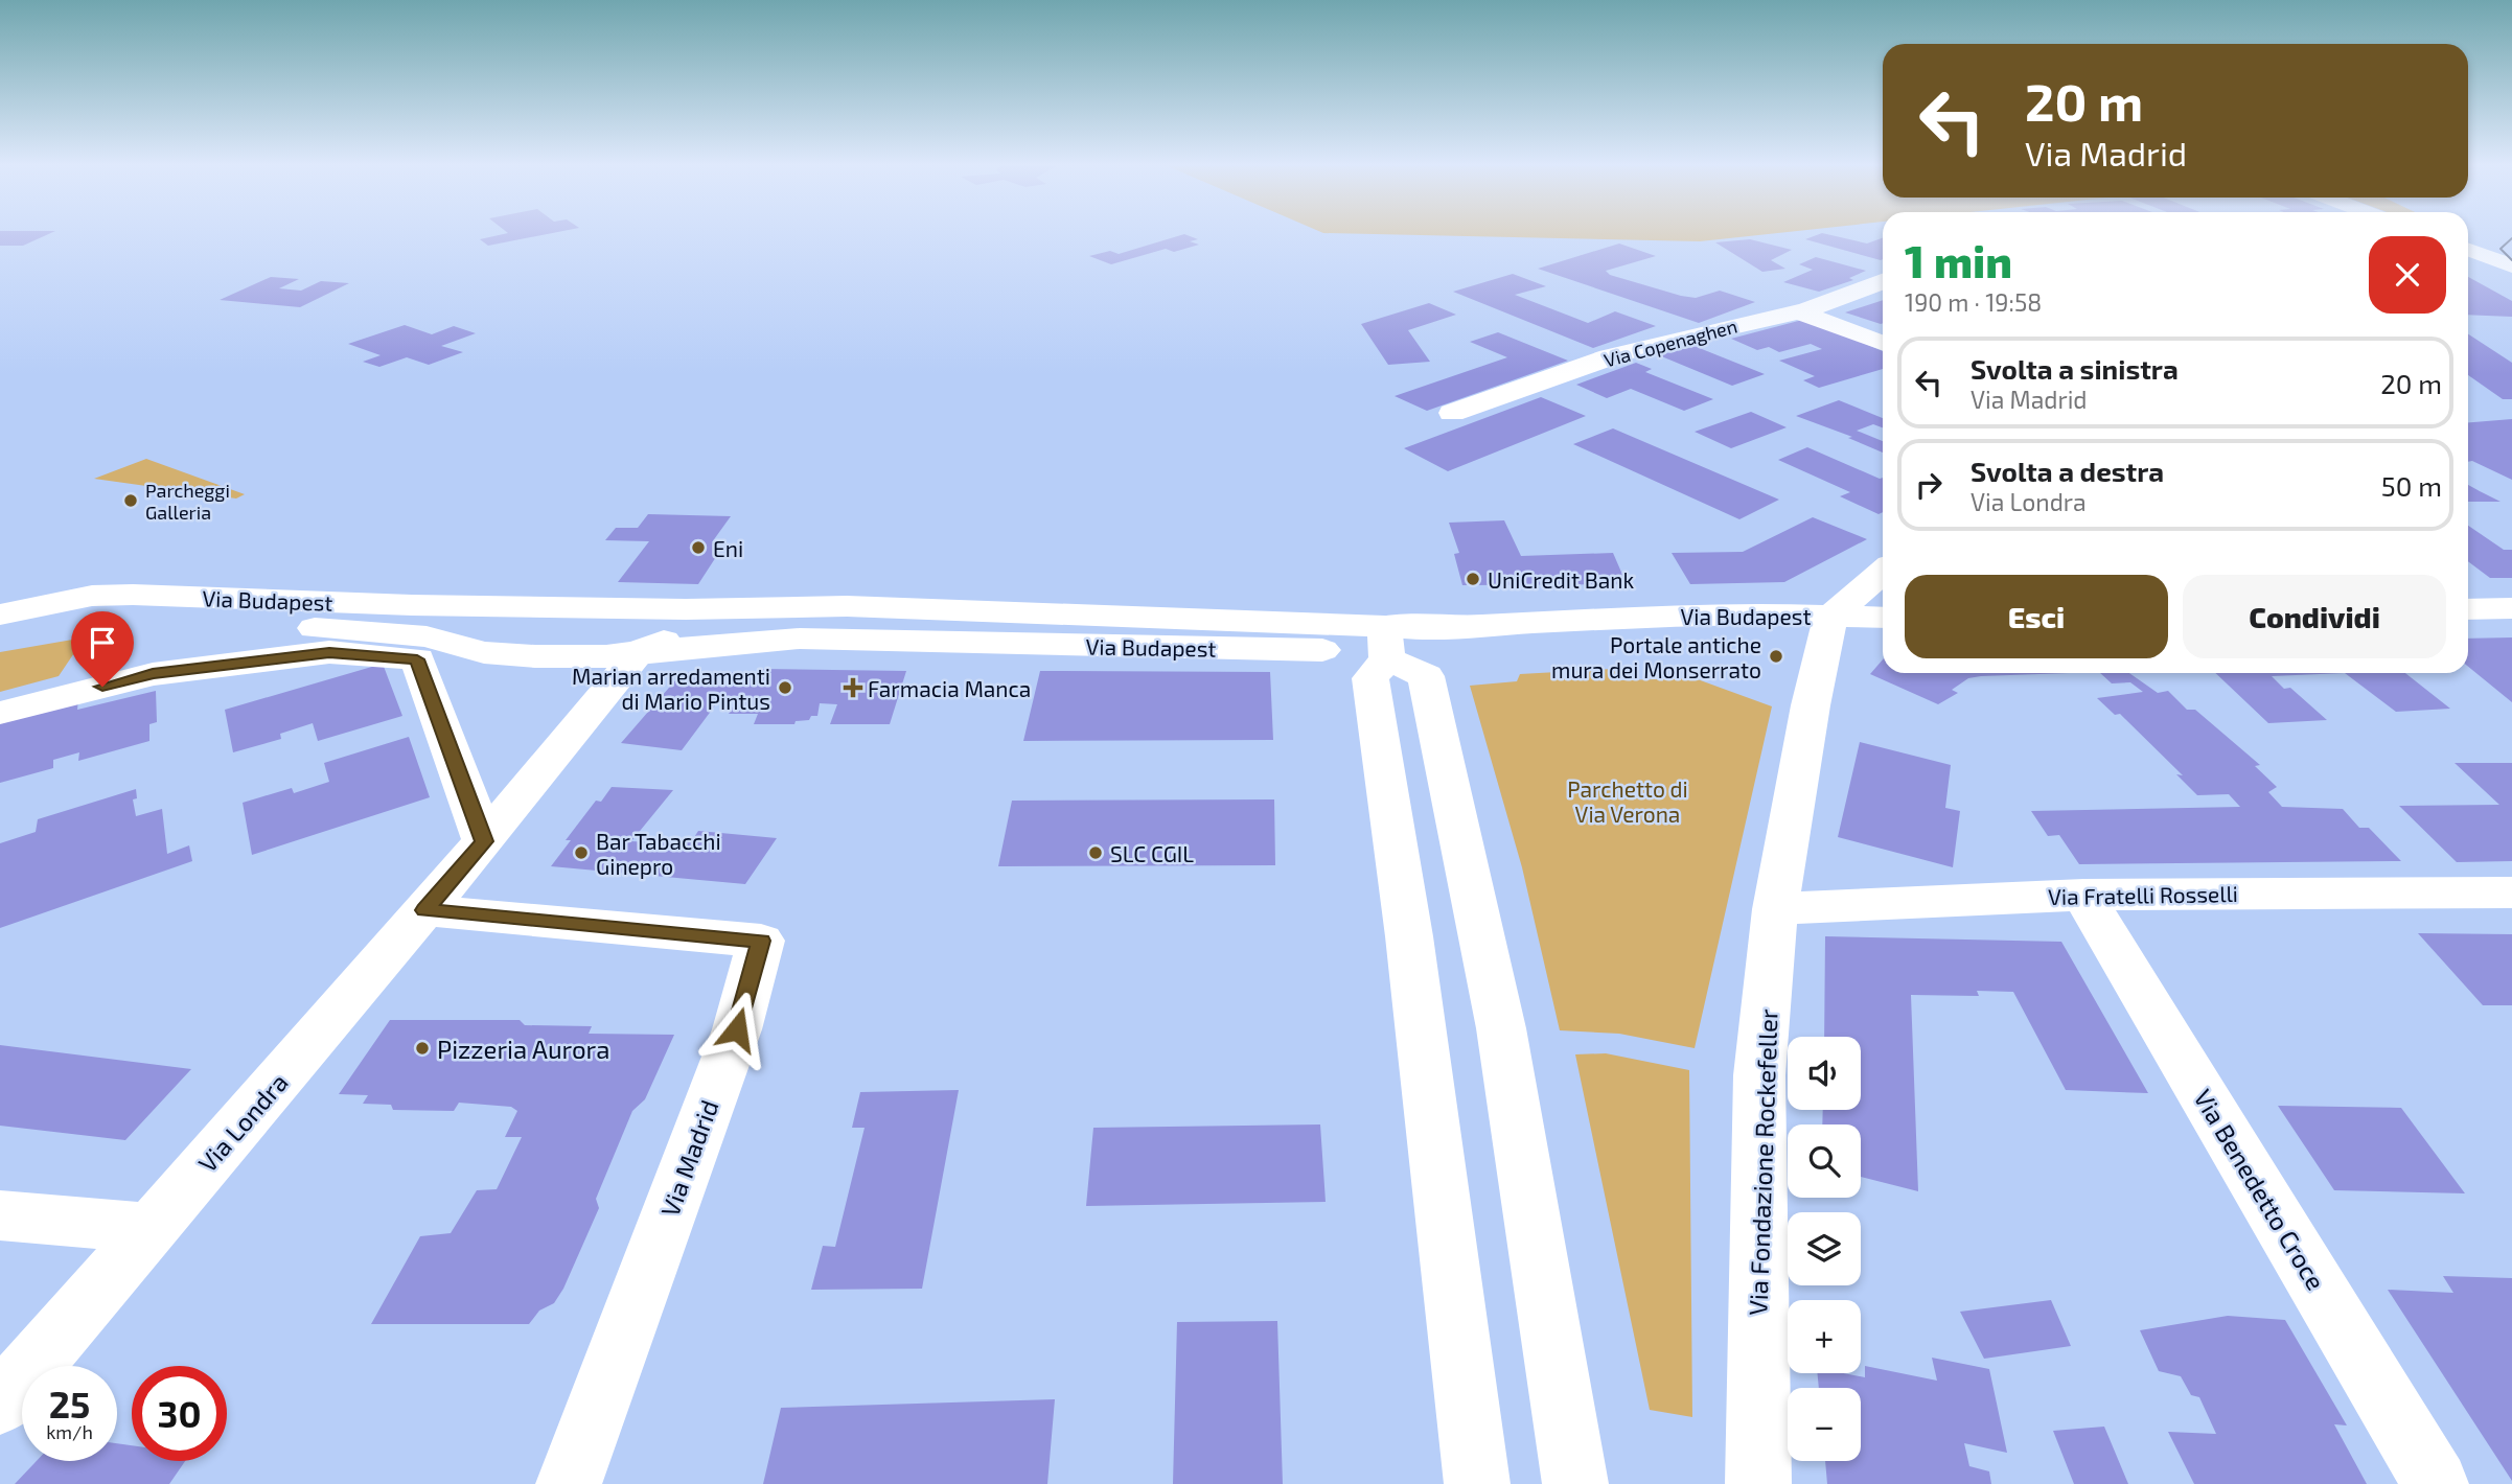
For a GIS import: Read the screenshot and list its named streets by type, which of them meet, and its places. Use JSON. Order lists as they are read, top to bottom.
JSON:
{
  "streets": {
    "street": [
      "Via Copenaghen",
      "Via Budapest",
      "Via Fratelli Rosselli",
      "Via Londra",
      "Via Madrid",
      "Via Fondazione Rockefeller",
      "Via Benedetto Croce"
    ]
  },
  "crossings": [
    ["Via Budapest", "Via Londra"],
    ["Via Budapest", "Via Fondazione Rockefeller"],
    ["Via Fratelli Rosselli", "Via Fondazione Rockefeller"],
    ["Via Fratelli Rosselli", "Via Benedetto Croce"],
    ["Via Londra", "Via Madrid"]
  ],
  "parks": ["Parchetto di Via Verona"],
  "places": {
    "other": [
      "Parcheggi Galleria",
      "Eni",
      "UniCredit Bank",
      "Portale antiche mura dei Monserrato",
      "Marian arredamenti di Mario Pintus",
      "Bar Tabacchi Ginepro",
      "SLC CGIL",
      "Pizzeria Aurora"
    ],
    "health": ["Farmacia Manca"]
  },
  "page": {
    "turn": ["20 m", "Via Madrid"],
    "heading": ["1 min", "190 m · 19:58"],
    "list": [
      {
        "name": "Svolta a sinistra",
        "note": "Via Madrid",
        "value": "20 m"
      },
      {
        "name": "Svolta a destra",
        "note": "Via Londra",
        "value": "50 m"
      }
    ],
    "buttons": ["Esci", "Condividi"],
    "map_buttons": ["+", "−"],
    "speed": "25 km/h",
    "limit": "30"
  }
}
